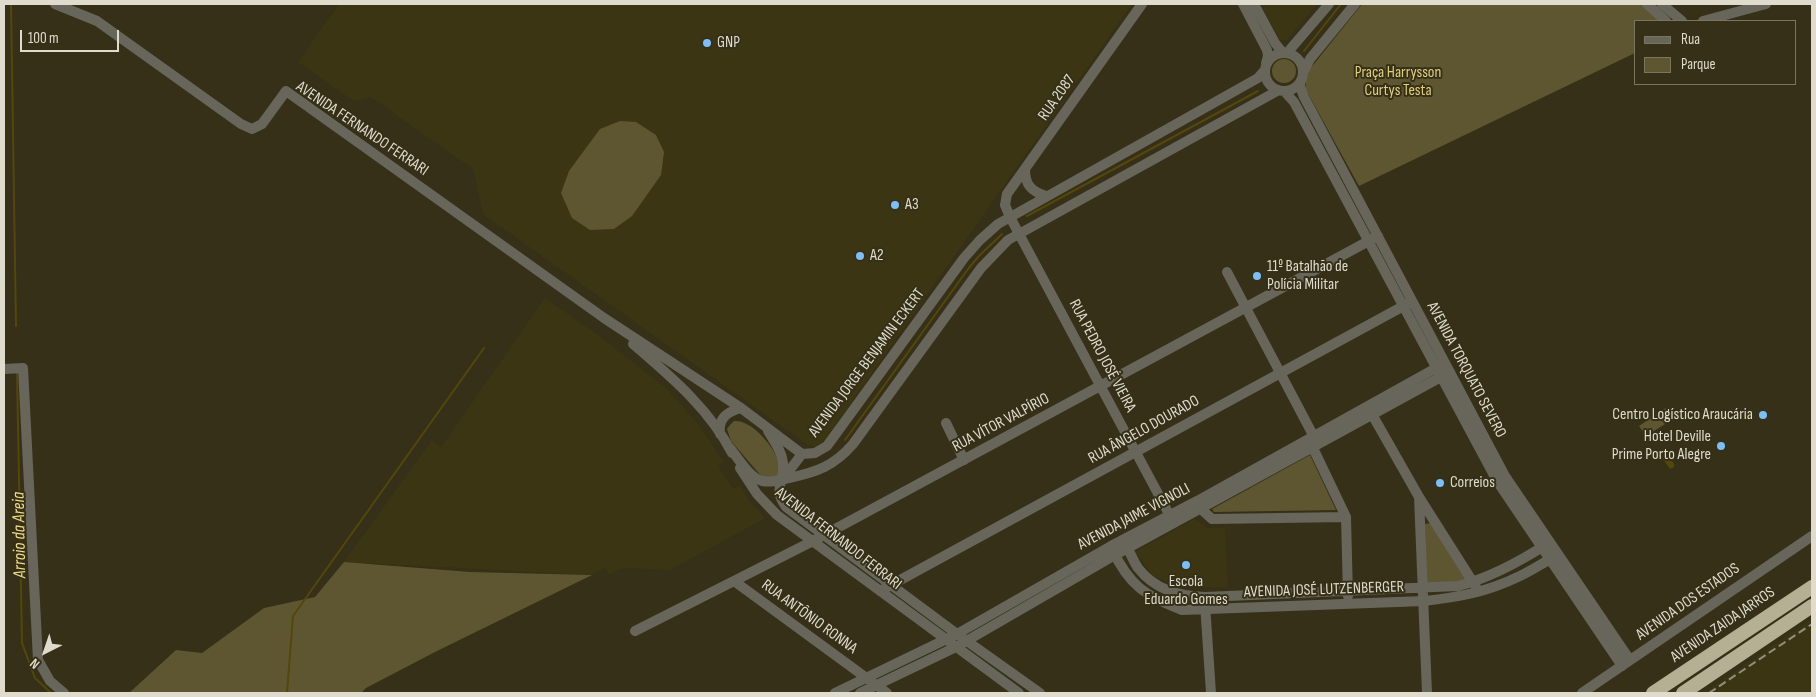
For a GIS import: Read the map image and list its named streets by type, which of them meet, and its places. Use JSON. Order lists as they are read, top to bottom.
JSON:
{
  "streets": {
    "highway": ["AVENIDA ZAIDA JARROS"],
    "street": [
      "RUA 2087",
      "AVENIDA FERNANDO FERRARI",
      "RUA PEDRO JOSÉ VIEIRA",
      "AVENIDA JORGE BENJAMIN ECKERT",
      "AVENIDA TORQUATO SEVERO",
      "RUA VÍTOR VALPÍRIO",
      "RUA ÂNGELO DOURADO",
      "AVENIDA JAIME VIGNOLI",
      "AVENIDA JOSÉ LUTZENBERGER",
      "AVENIDA DOS ESTADOS",
      "RUA ANTÔNIO RONNA"
    ]
  },
  "crossings": [
    ["RUA 2087", "RUA PEDRO JOSÉ VIEIRA"],
    ["RUA 2087", "AVENIDA JORGE BENJAMIN ECKERT"],
    ["AVENIDA FERNANDO FERRARI", "AVENIDA JORGE BENJAMIN ECKERT"],
    ["AVENIDA FERNANDO FERRARI", "RUA VÍTOR VALPÍRIO"],
    ["AVENIDA FERNANDO FERRARI", "RUA ÂNGELO DOURADO"],
    ["AVENIDA FERNANDO FERRARI", "AVENIDA JAIME VIGNOLI"],
    ["RUA PEDRO JOSÉ VIEIRA", "AVENIDA JORGE BENJAMIN ECKERT"],
    ["RUA PEDRO JOSÉ VIEIRA", "RUA VÍTOR VALPÍRIO"],
    ["RUA PEDRO JOSÉ VIEIRA", "RUA ÂNGELO DOURADO"],
    ["RUA PEDRO JOSÉ VIEIRA", "AVENIDA JAIME VIGNOLI"],
    ["AVENIDA JORGE BENJAMIN ECKERT", "AVENIDA TORQUATO SEVERO"],
    ["AVENIDA TORQUATO SEVERO", "RUA VÍTOR VALPÍRIO"],
    ["AVENIDA TORQUATO SEVERO", "RUA ÂNGELO DOURADO"],
    ["AVENIDA TORQUATO SEVERO", "AVENIDA JAIME VIGNOLI"],
    ["AVENIDA TORQUATO SEVERO", "AVENIDA JOSÉ LUTZENBERGER"],
    ["AVENIDA TORQUATO SEVERO", "AVENIDA DOS ESTADOS"],
    ["RUA VÍTOR VALPÍRIO", "RUA ANTÔNIO RONNA"],
    ["AVENIDA JAIME VIGNOLI", "AVENIDA JOSÉ LUTZENBERGER"],
    ["AVENIDA JAIME VIGNOLI", "RUA ANTÔNIO RONNA"]
  ],
  "water": ["Arroio da Areia"],
  "parks": ["Praça Harrysson Curtys Testa"],
  "places": [
    "GNP",
    "A3",
    "A2",
    "11º Batalhão de Polícia Militar",
    "Centro Logístico Araucária",
    "Hotel Deville Prime Porto Alegre",
    "Correios",
    "Escola Eduardo Gomes"
  ],
  "legend": ["Rua", "Parque"],
  "scale_bar": "100 m",
  "north": "bottom left"
}
